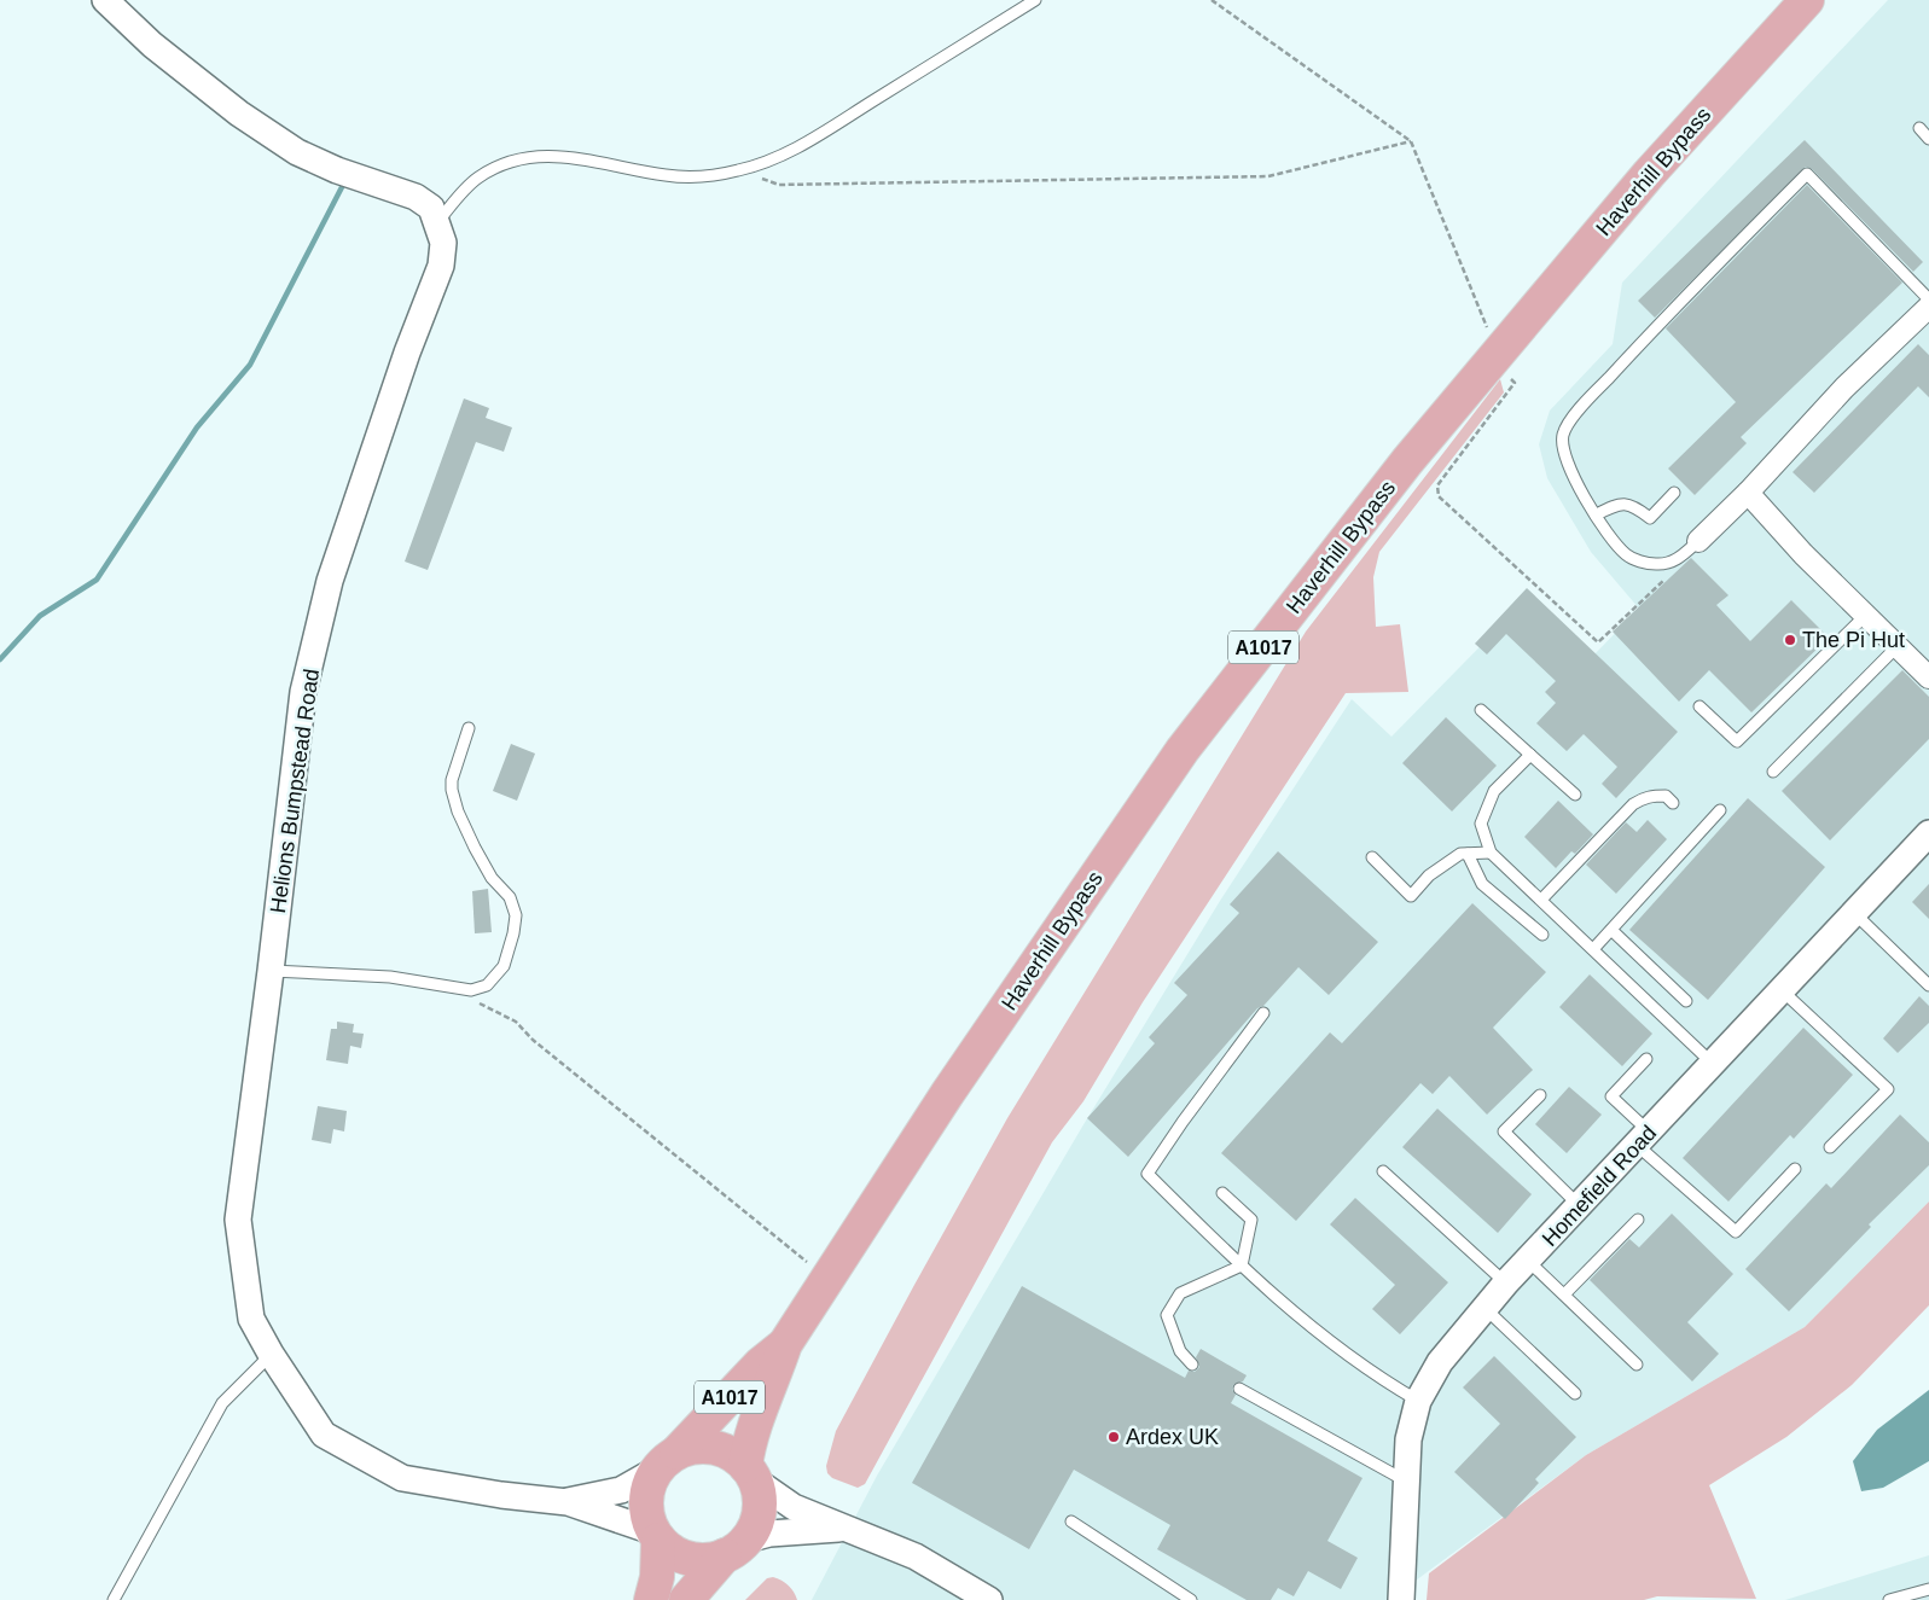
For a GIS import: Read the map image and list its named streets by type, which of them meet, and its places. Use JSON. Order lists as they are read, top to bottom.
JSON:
{
  "streets": {
    "main road": ["Haverhill Bypass", "A1017"],
    "street": ["Helions Bumpstead Road", "Homefield Road"]
  },
  "crossings": [
    ["Haverhill Bypass", "Helions Bumpstead Road"]
  ],
  "places": ["The Pi Hut", "Ardex UK"]
}
